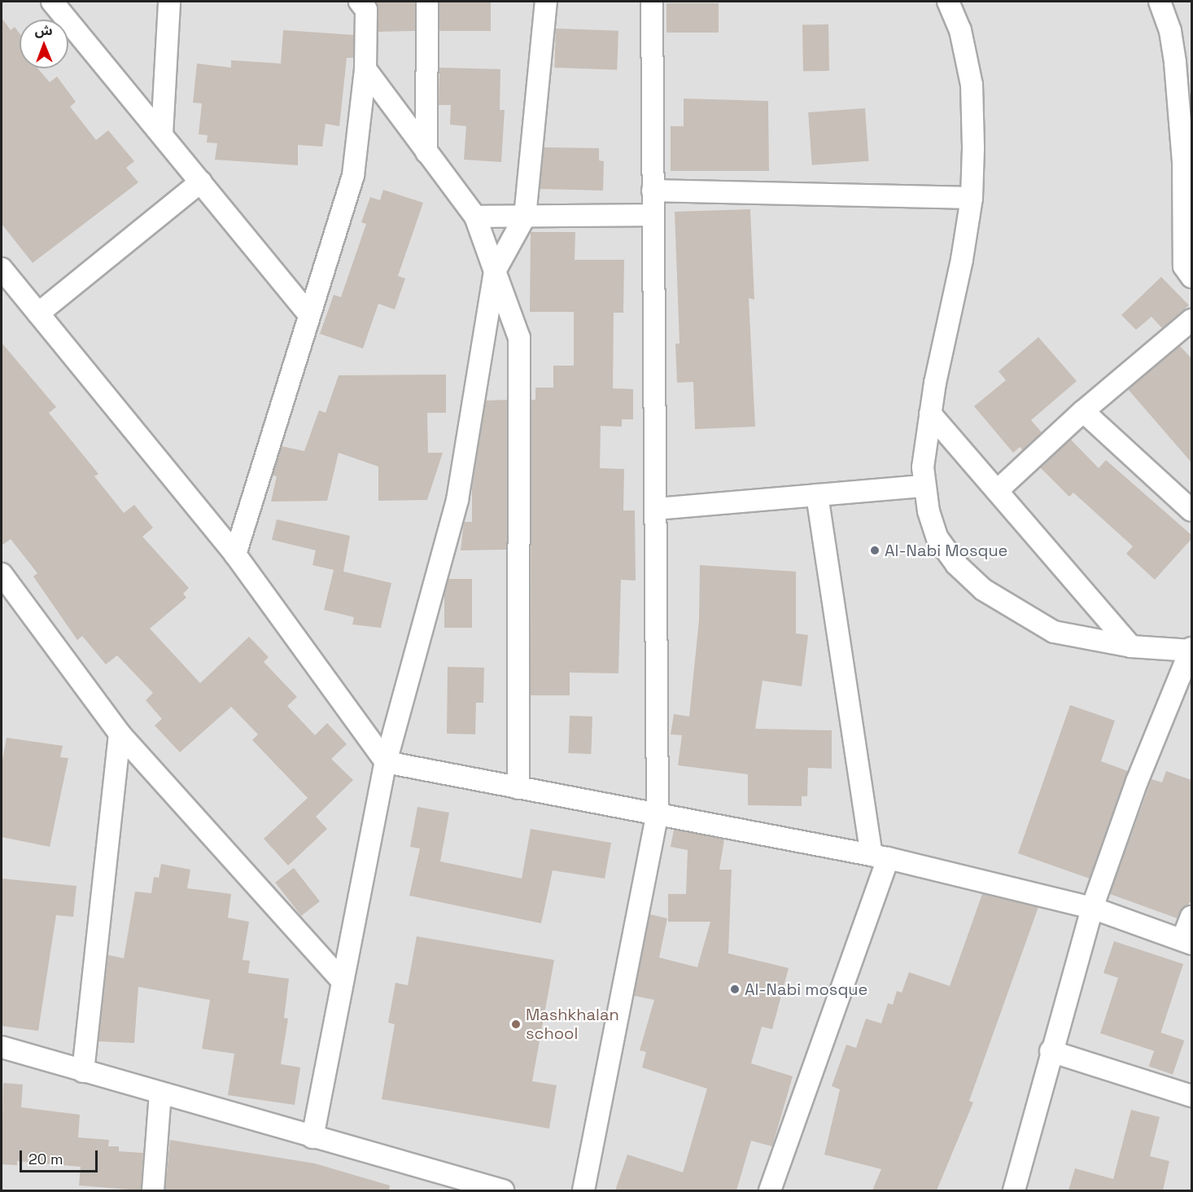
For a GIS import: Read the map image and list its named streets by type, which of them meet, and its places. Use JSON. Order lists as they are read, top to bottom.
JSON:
{
  "places": ["Al-Nabi Mosque", "Al-Nabi mosque", "Mashkhalan school"],
  "scale_bar": "20 m",
  "north": "top"
}
